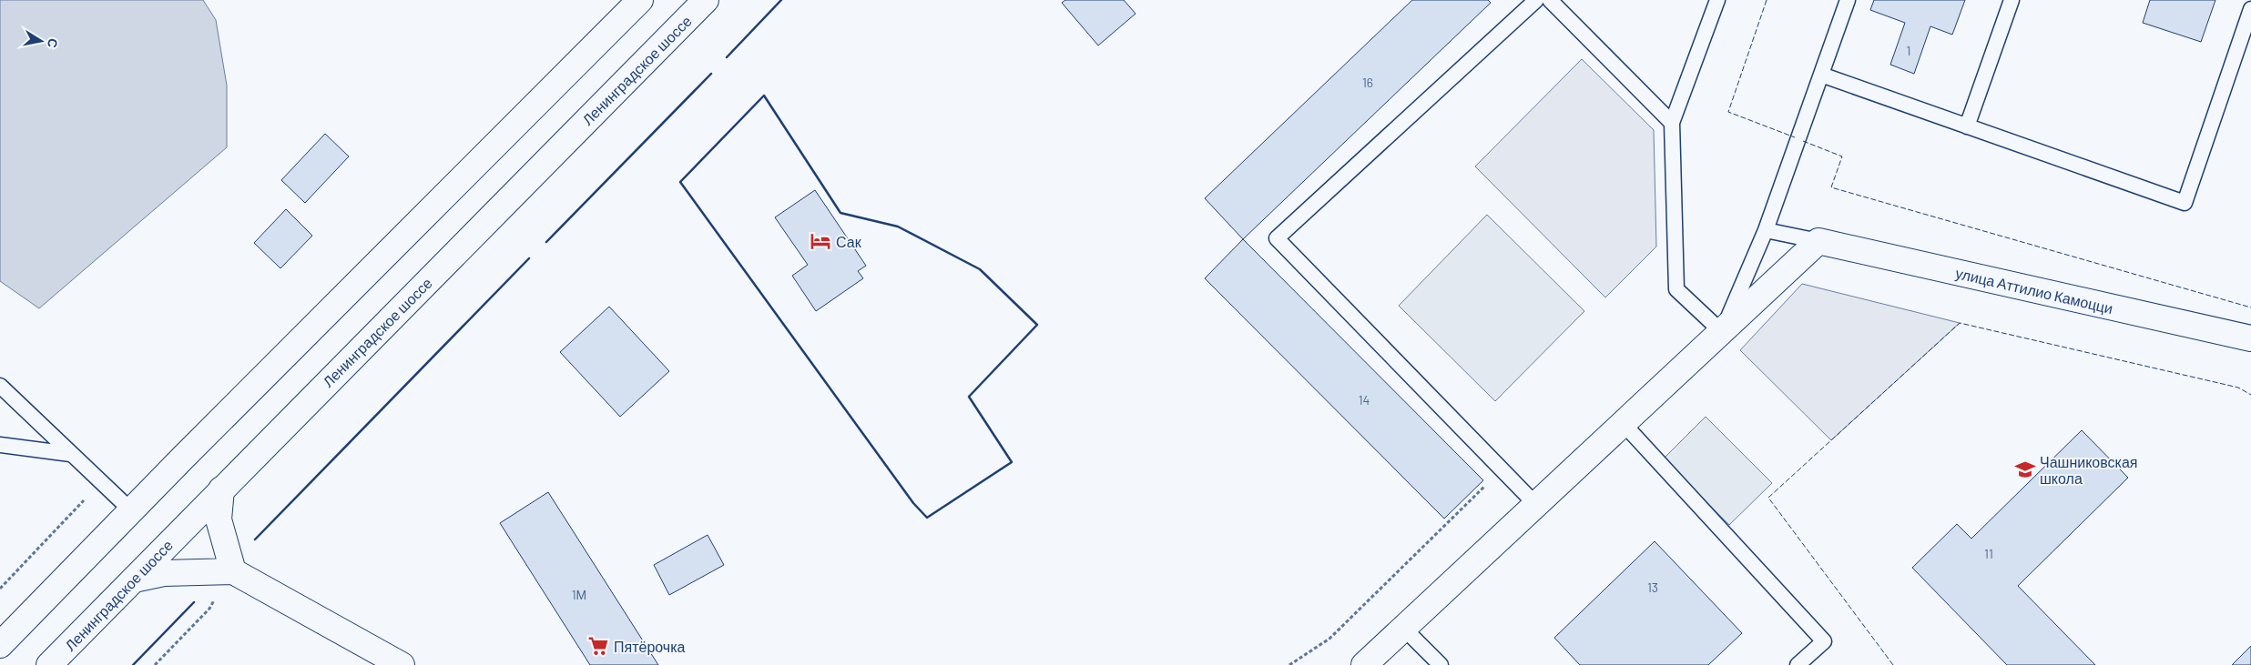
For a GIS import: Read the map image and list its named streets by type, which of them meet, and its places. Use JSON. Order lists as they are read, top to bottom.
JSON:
{
  "streets": {
    "main road": ["Ленинградское шоссе", "улица Аттилио Камоцци"]
  },
  "places": {
    "hotel": ["Сак"],
    "school or university": ["Чашниковская школа"],
    "supermarket": ["Пятёрочка"]
  },
  "house_numbers": [
    "1",
    "16",
    "14",
    "11",
    "13",
    "1М"
  ],
  "north": "right"
}
